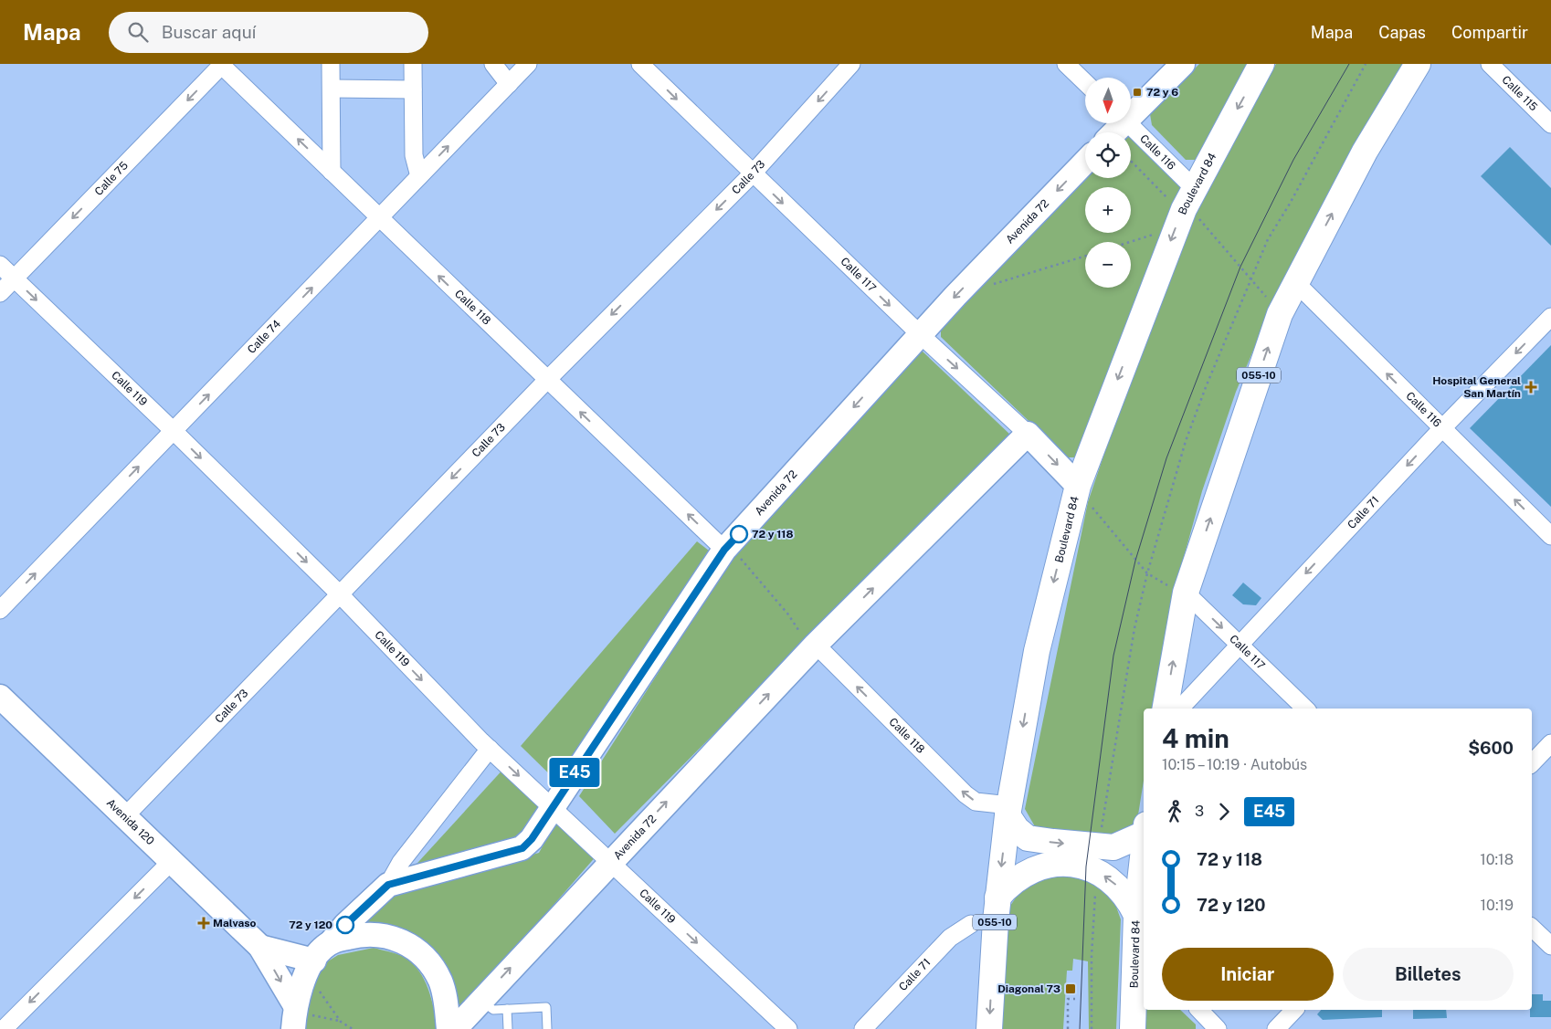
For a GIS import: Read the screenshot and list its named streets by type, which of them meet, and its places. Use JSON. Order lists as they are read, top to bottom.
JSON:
{
  "streets": {
    "highway": ["Boulevard 84", "055-10"],
    "street": [
      "Calle 115",
      "Calle 116",
      "Calle 73",
      "Calle 75",
      "Avenida 72",
      "Calle 117",
      "Calle 118",
      "Calle 74",
      "Calle 119",
      "Calle 71",
      "Avenida 120"
    ]
  },
  "crossings": [
    ["Calle 116", "Boulevard 84"],
    ["Calle 116", "055-10"],
    ["Calle 116", "Calle 71"],
    ["Calle 73", "Calle 117"],
    ["Calle 73", "Calle 118"],
    ["Calle 73", "Calle 119"],
    ["Calle 73", "Avenida 120"],
    ["Calle 75", "Calle 118"],
    ["Calle 75", "Calle 119"],
    ["Boulevard 84", "Calle 117"],
    ["Boulevard 84", "Calle 118"],
    ["Avenida 72", "Calle 117"],
    ["Avenida 72", "Calle 118"],
    ["Avenida 72", "Calle 119"],
    ["Avenida 72", "Avenida 120"],
    ["Calle 117", "055-10"],
    ["Calle 117", "Calle 71"],
    ["Calle 118", "Calle 74"],
    ["Calle 74", "Calle 119"]
  ],
  "one_way": [
    "Calle 116",
    "Calle 73",
    "Calle 75",
    "Calle 117",
    "Calle 118",
    "Calle 74",
    "Calle 119",
    "Calle 71"
  ],
  "places": {
    "transit": ["72 y 6", "Diagonal 73"],
    "health": ["Hospital General San Martín", "Malvaso"],
    "other": ["72 y 118", "72 y 120"]
  },
  "lines": ["bus line E45"],
  "north": "bottom",
  "page": {
    "header": "Mapa",
    "search": "Buscar aquí",
    "nav": ["Mapa", "Capas", "Compartir"],
    "on_map": "E45",
    "map_buttons": ["+", "−"],
    "heading": ["4 min", "10:15 – 10:19 · Autobús", "$600"],
    "legs": ["3", "E45"],
    "list": [
      {
        "name": "72 y 118",
        "value": "10:18"
      },
      {
        "name": "72 y 120",
        "value": "10:19"
      }
    ],
    "buttons": ["Iniciar", "Billetes"]
  }
}
